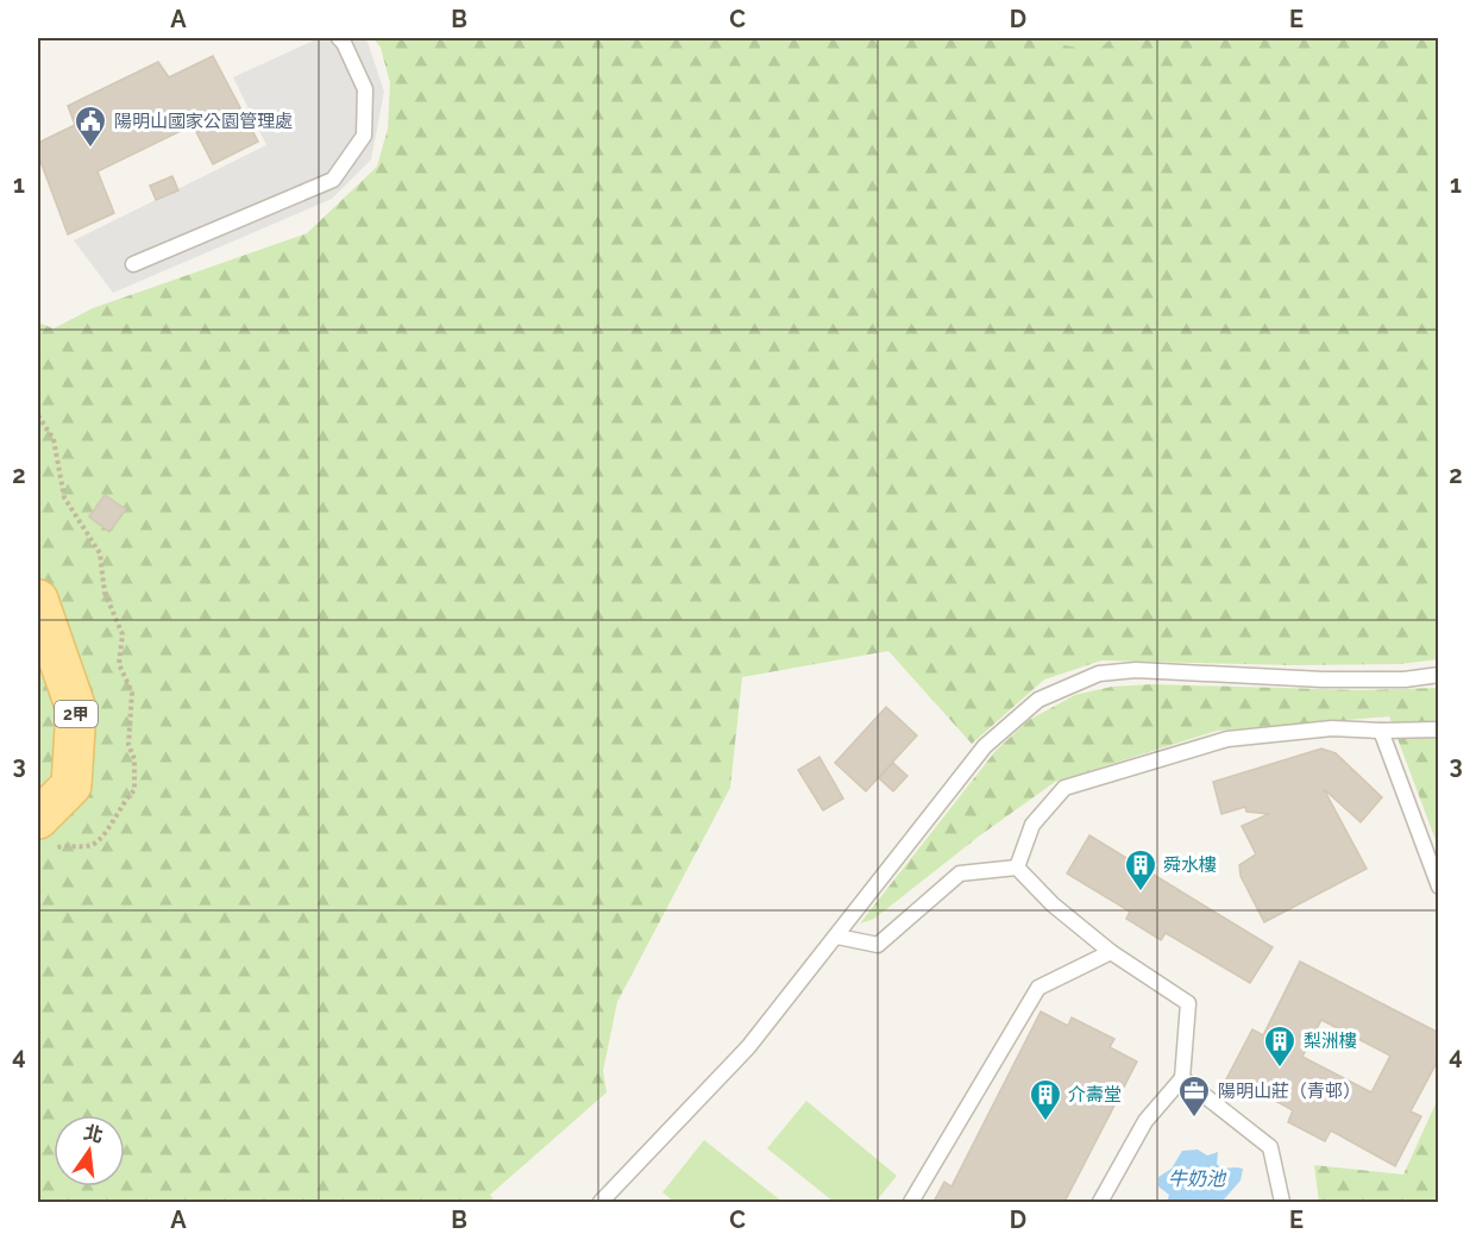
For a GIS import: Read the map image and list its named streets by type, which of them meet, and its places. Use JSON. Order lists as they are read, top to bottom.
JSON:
{
  "streets": {
    "main road": ["2甲"]
  },
  "water": ["牛奶池"],
  "places": {
    "public building": ["陽明山國家公園管理處"],
    "building": ["舜水樓", "梨洲樓", "介壽堂"],
    "office": ["陽明山莊（青邨）"]
  },
  "north": "top",
  "grid": {
    "columns": [
      "A",
      "B",
      "C",
      "D",
      "E"
    ],
    "rows": [
      "1",
      "2",
      "3",
      "4"
    ]
  }
}
